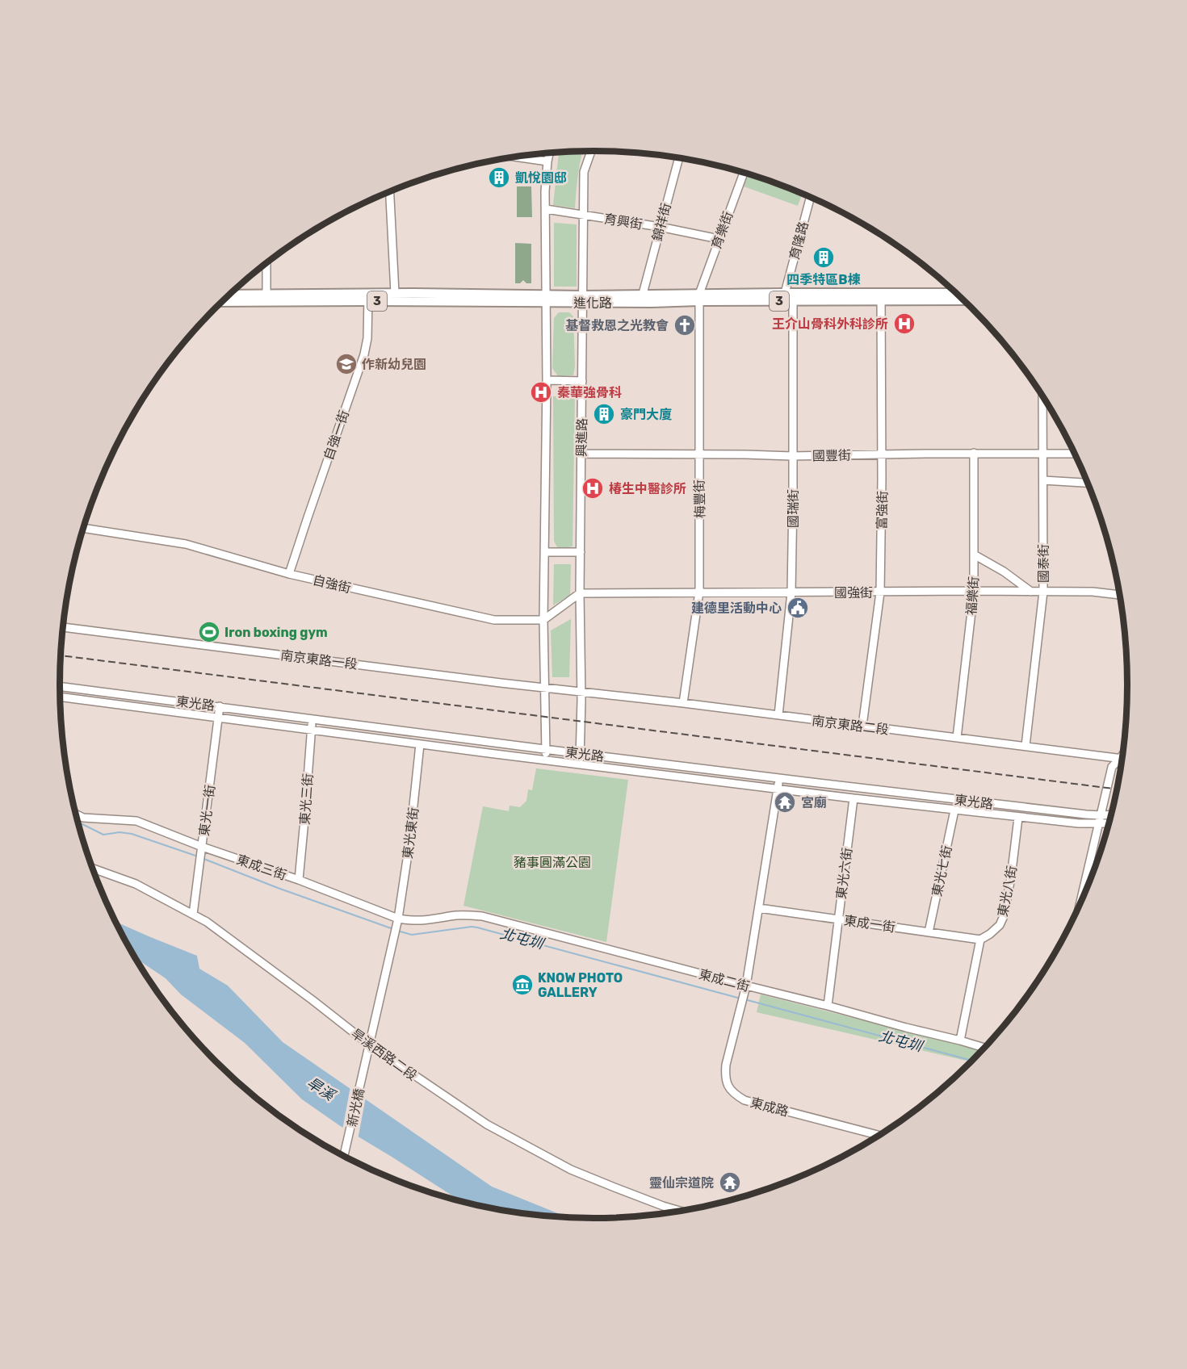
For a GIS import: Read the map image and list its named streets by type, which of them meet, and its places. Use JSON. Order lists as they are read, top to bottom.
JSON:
{
  "streets": {
    "main road": ["3", "進化路"],
    "street": [
      "育興街",
      "錦祥街",
      "育樂街",
      "育隆路",
      "自強一街",
      "興進路",
      "國豐街",
      "梅豐街",
      "國瑞街",
      "富強街",
      "國泰街",
      "自強街",
      "國強街",
      "福樂街",
      "南京東路一段",
      "東光路",
      "南京東路二段",
      "東光三街",
      "東光一街",
      "東光東街",
      "東成三街",
      "東光七街",
      "東光六街",
      "東光八街",
      "東成一街",
      "東成二街",
      "旱溪西路二段",
      "東成路",
      "新光橋"
    ]
  },
  "crossings": [
    ["育興街", "錦祥街"],
    ["育興街", "育樂街"],
    ["育興街", "興進路"],
    ["錦祥街", "進化路"],
    ["育樂街", "進化路"],
    ["育樂街", "梅豐街"],
    ["育隆路", "進化路"],
    ["進化路", "自強一街"],
    ["進化路", "興進路"],
    ["進化路", "梅豐街"],
    ["進化路", "國瑞街"],
    ["進化路", "富強街"],
    ["自強一街", "自強街"],
    ["興進路", "國豐街"],
    ["興進路", "國強街"],
    ["興進路", "南京東路一段"],
    ["興進路", "東光路"],
    ["興進路", "南京東路二段"],
    ["國豐街", "梅豐街"],
    ["國豐街", "國瑞街"],
    ["國豐街", "富強街"],
    ["國豐街", "國泰街"],
    ["國豐街", "福樂街"],
    ["梅豐街", "國強街"],
    ["梅豐街", "南京東路二段"],
    ["國瑞街", "國強街"],
    ["國瑞街", "南京東路二段"],
    ["富強街", "國強街"],
    ["富強街", "南京東路二段"],
    ["國泰街", "國強街"],
    ["國泰街", "南京東路二段"],
    ["國強街", "福樂街"],
    ["福樂街", "南京東路二段"],
    ["南京東路一段", "南京東路二段"],
    ["東光路", "東光三街"],
    ["東光路", "東光一街"],
    ["東光路", "東光東街"],
    ["東光路", "東光七街"],
    ["東光路", "東光六街"],
    ["東光路", "東光八街"],
    ["東光三街", "東成三街"],
    ["東光一街", "東成三街"],
    ["東光一街", "旱溪西路二段"],
    ["東光東街", "東成三街"],
    ["東光東街", "新光橋"],
    ["東成三街", "東成二街"],
    ["東光七街", "東成一街"],
    ["東光六街", "東成一街"],
    ["東光六街", "東成二街"],
    ["東光八街", "東成一街"],
    ["東成二街", "東成路"],
    ["旱溪西路二段", "新光橋"]
  ],
  "water": ["北屯圳", "旱溪"],
  "parks": ["豬事圓滿公園"],
  "places": {
    "building": ["凱悅園邸", "四季特區B棟", "豪門大廈"],
    "hospital": ["王介山骨科外科診所", "秦華強骨科", "椿生中醫診所"],
    "church": ["基督救恩之光教會"],
    "school or university": ["作新幼兒園"],
    "public building": ["建德里活動中心"],
    "sports": ["Iron boxing gym"],
    "temple": ["宮廟", "靈仙宗道院"],
    "museum": ["KNOW PHOTO GALLERY"]
  }
}
